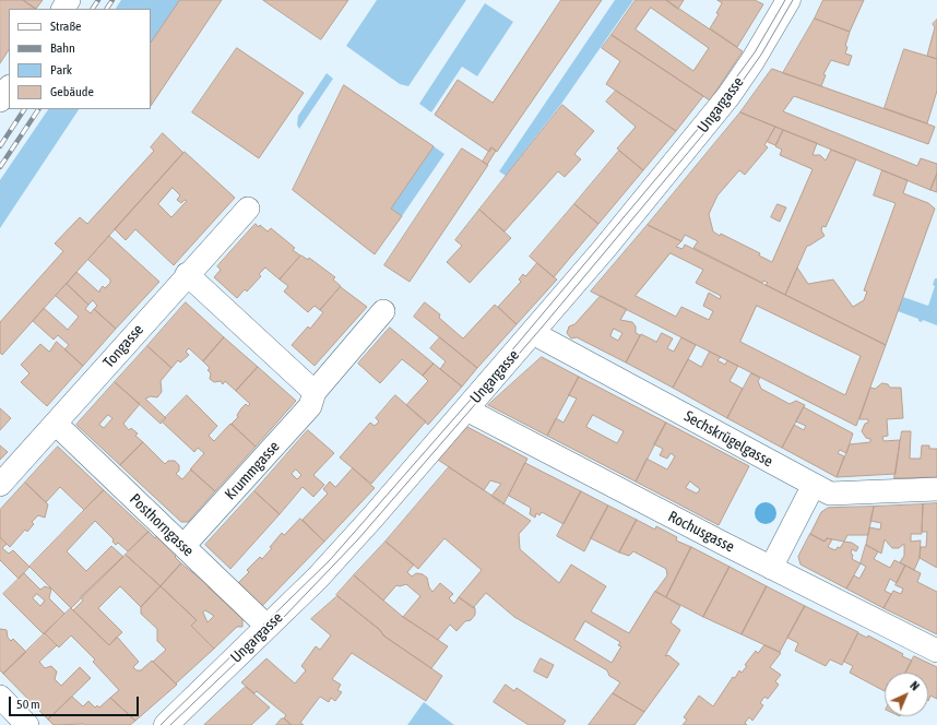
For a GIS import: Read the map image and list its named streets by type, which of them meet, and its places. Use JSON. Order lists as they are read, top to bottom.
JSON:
{
  "streets": {
    "main road": ["Ungargasse"],
    "street": [
      "Tongasse",
      "Sechskrügelgasse",
      "Krummgasse",
      "Posthorngasse",
      "Rochusgasse"
    ]
  },
  "crossings": [
    ["Ungargasse", "Sechskrügelgasse"],
    ["Ungargasse", "Posthorngasse"],
    ["Ungargasse", "Rochusgasse"],
    ["Tongasse", "Posthorngasse"],
    ["Krummgasse", "Posthorngasse"]
  ],
  "legend": [
    "Straße",
    "Bahn",
    "Park",
    "Gebäude"
  ],
  "scale_bar": "50 m",
  "north": "top right"
}
